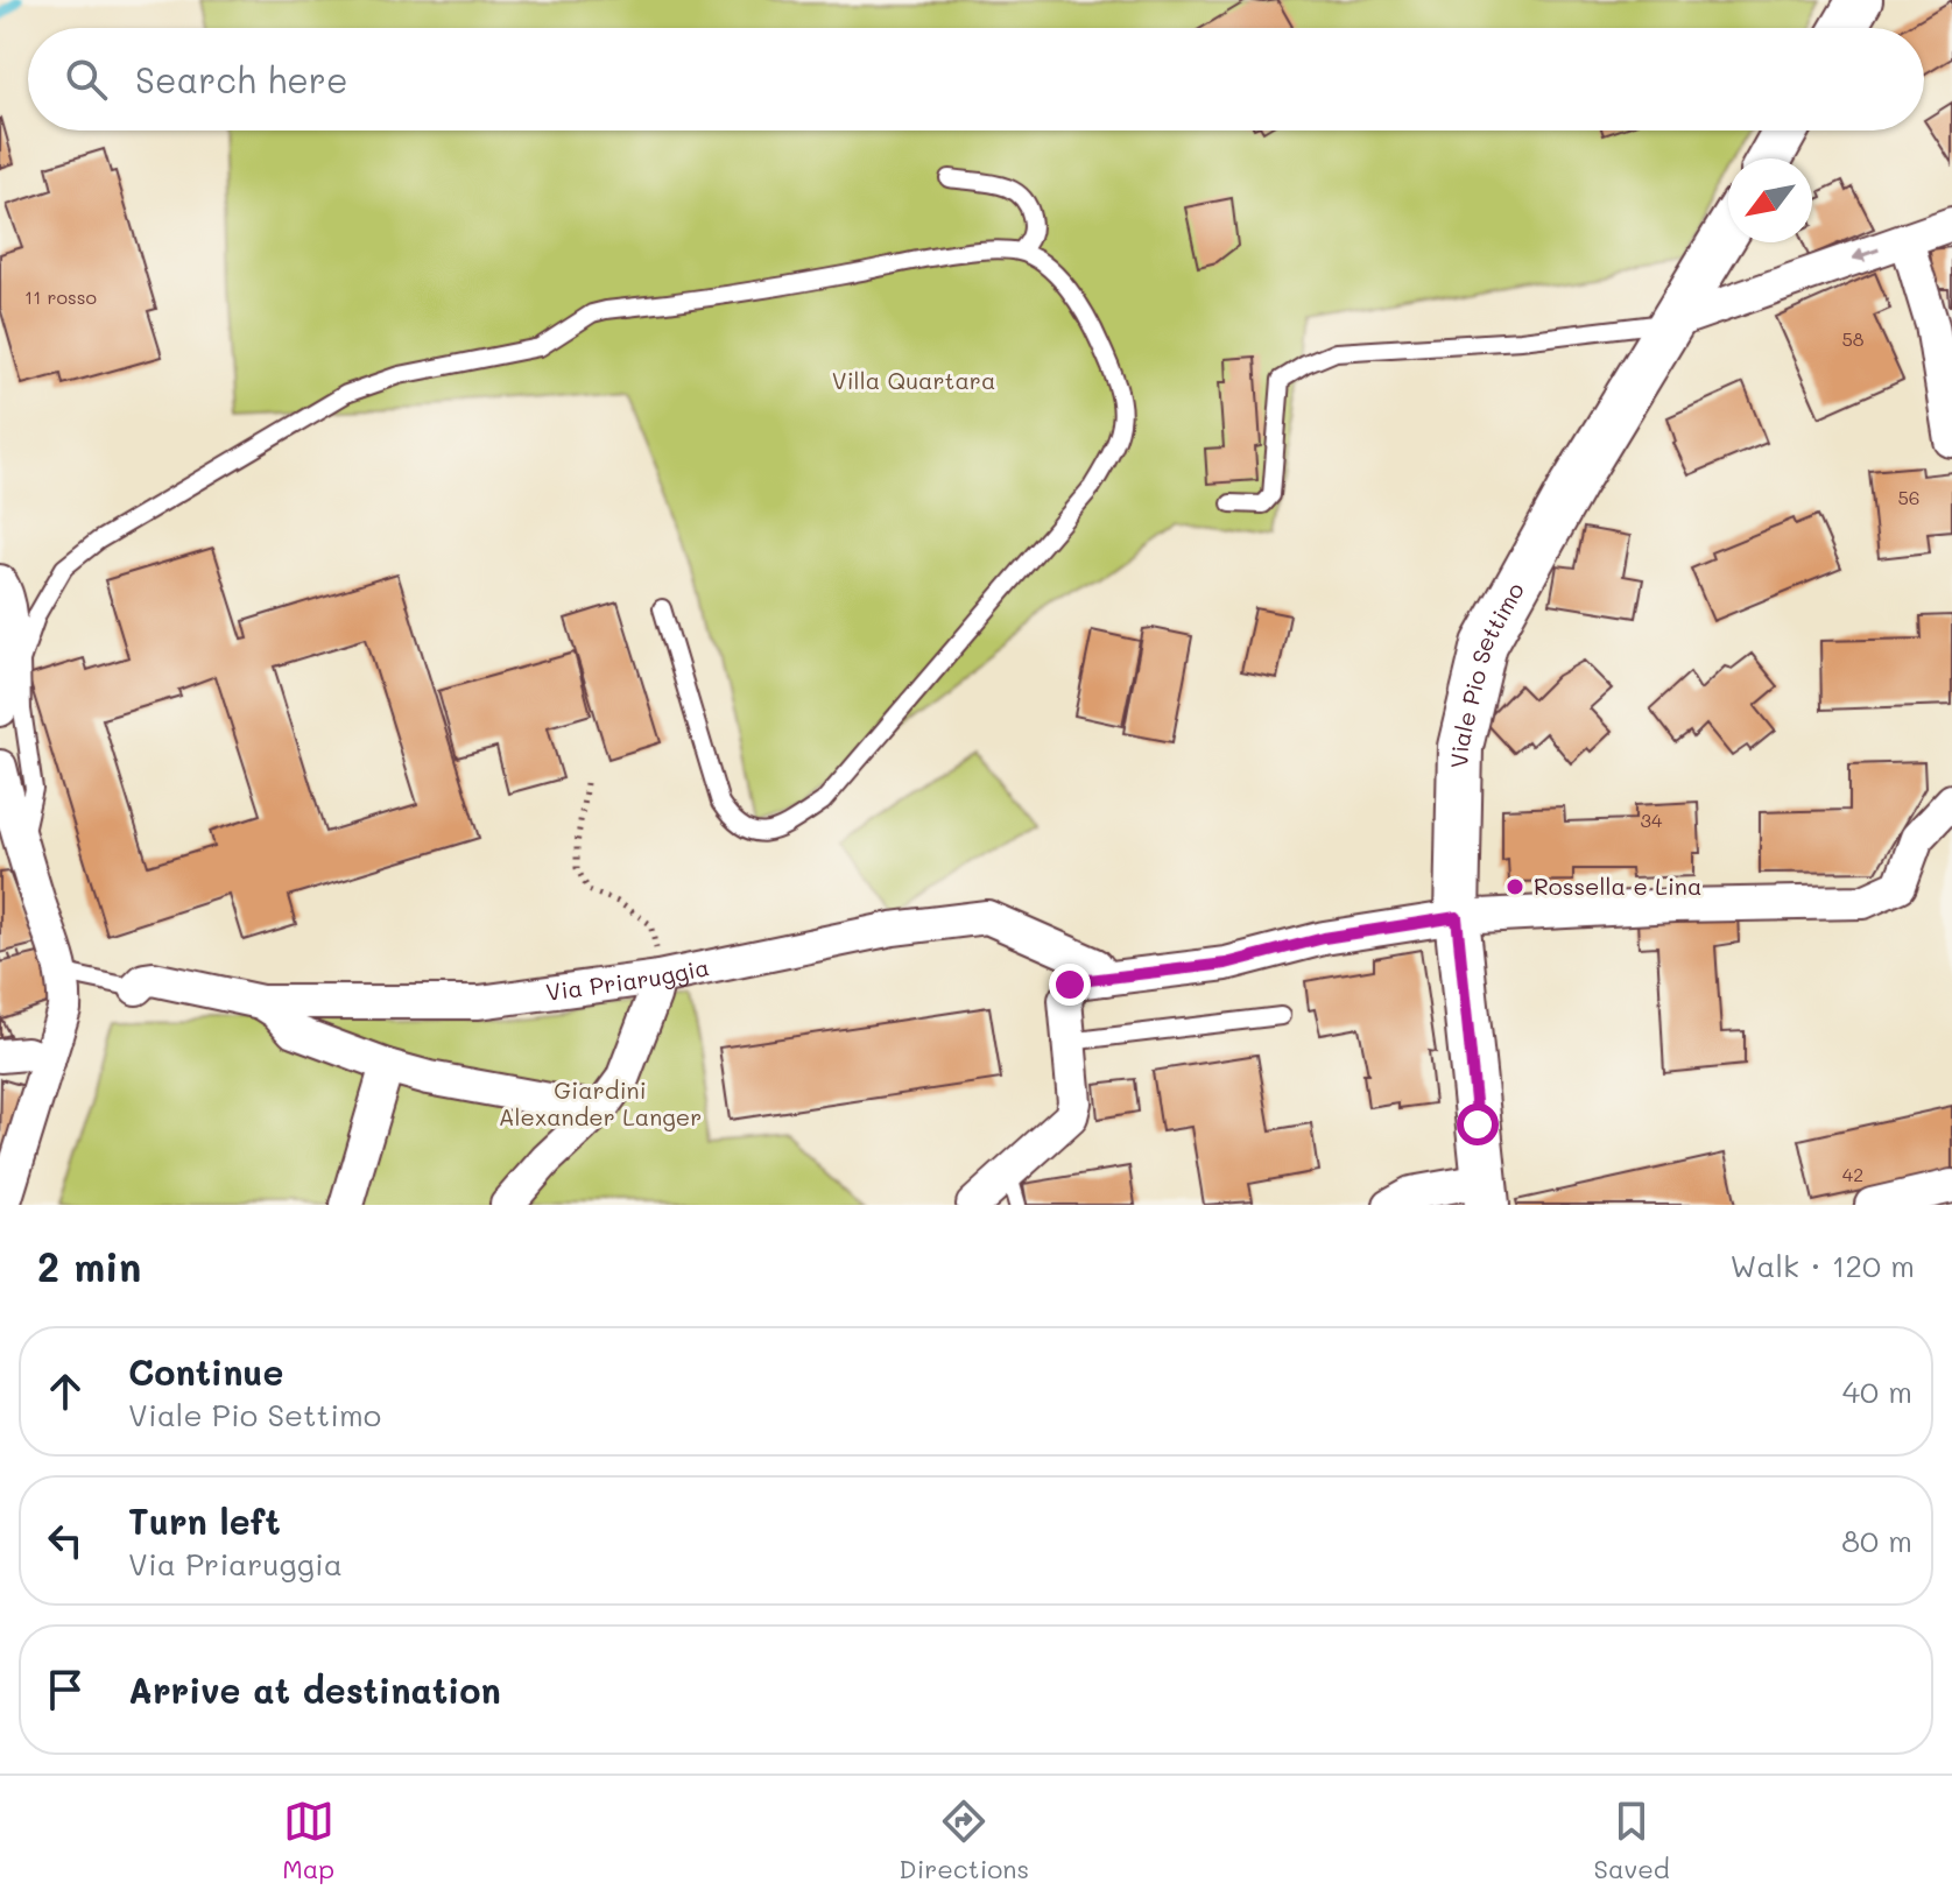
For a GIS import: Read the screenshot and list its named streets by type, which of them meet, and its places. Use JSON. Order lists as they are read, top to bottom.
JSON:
{
  "streets": {
    "street": ["Viale Pio Settimo", "Via Priaruggia"]
  },
  "parks": ["Villa Quartara", "Giardini Alexander Langer"],
  "places": ["Rossella e Lina"],
  "house_numbers": [
    "11 rosso",
    "58",
    "56",
    "34",
    "42"
  ],
  "north": "bottom left",
  "page": {
    "search": "Search here",
    "heading": ["2 min", "Walk · 120 m"],
    "list": [
      ["Continue", "Viale Pio Settimo", "40 m"],
      ["Turn left", "Via Priaruggia", "80 m"],
      "Arrive at destination"
    ],
    "nav": ["Map", "Directions", "Saved"]
  }
}
